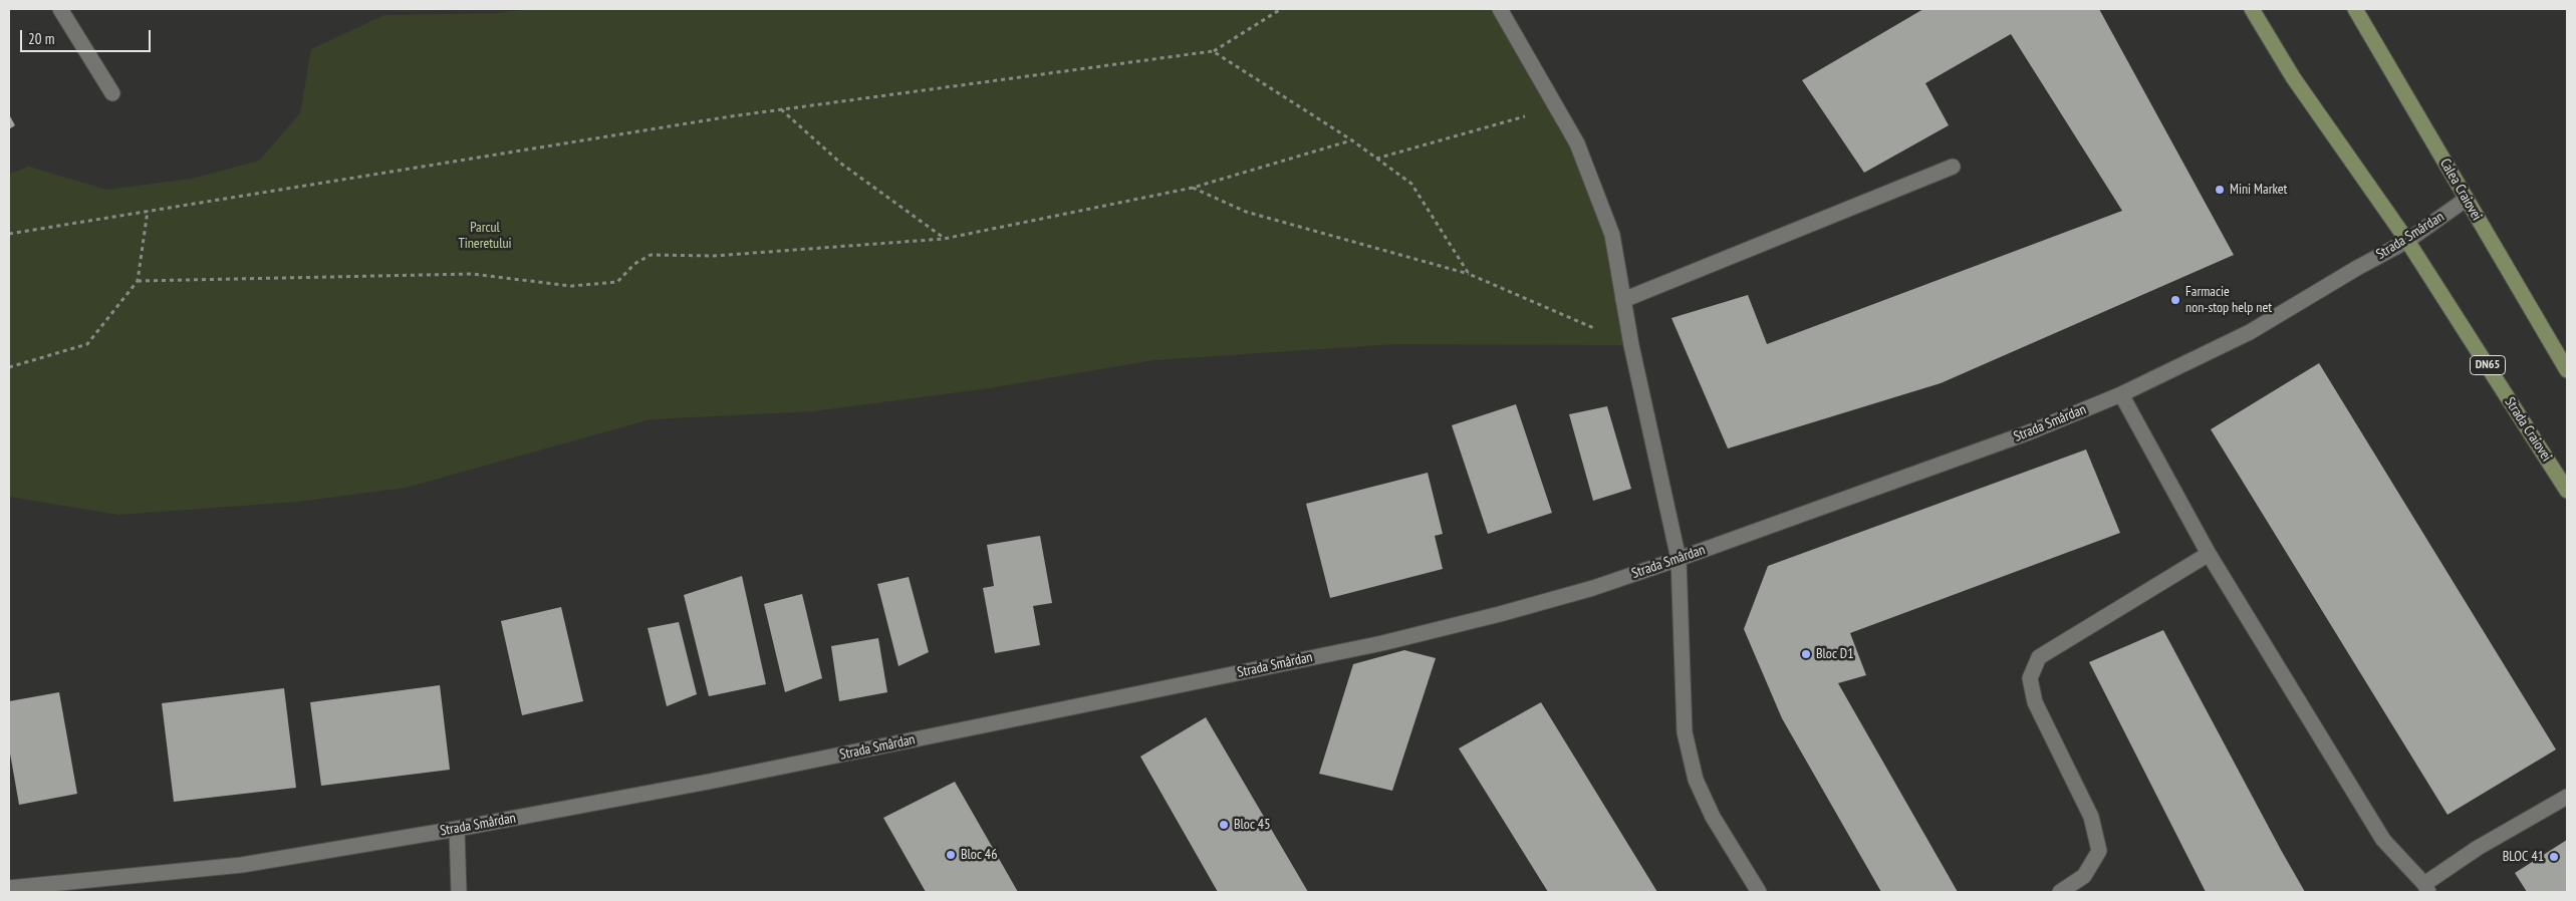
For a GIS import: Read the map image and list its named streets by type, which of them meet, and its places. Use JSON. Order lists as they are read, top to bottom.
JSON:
{
  "streets": {
    "main road": ["Calea Craiovei", "DN65", "Strada Craiovei"],
    "street": ["Strada Smârdan"]
  },
  "crossings": [
    ["Calea Craiovei", "Strada Smârdan"],
    ["Strada Smârdan", "DN65"],
    ["Strada Smârdan", "Strada Craiovei"],
    ["DN65", "Strada Craiovei"]
  ],
  "parks": ["Parcul Tineretului"],
  "places": [
    "Mini Market",
    "Farmacie non-stop help net",
    "Bloc D1",
    "Bloc 45",
    "Bloc 46",
    "BLOC 41"
  ],
  "scale_bar": "20 m"
}
